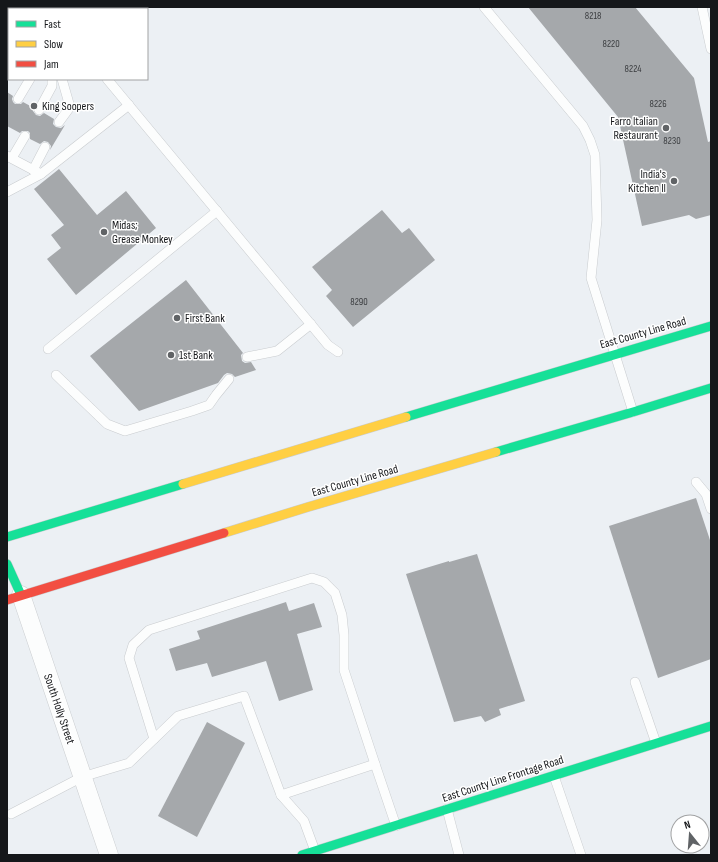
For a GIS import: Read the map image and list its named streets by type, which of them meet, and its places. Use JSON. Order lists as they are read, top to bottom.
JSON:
{
  "streets": {
    "main road": ["East County Line Road", "South Holly Street", "East County Line Frontage Road"]
  },
  "crossings": [
    ["East County Line Road", "South Holly Street"]
  ],
  "places": [
    "King Soopers",
    "Farro Italian Restaurant",
    "India's Kitchen II",
    "Midas; Grease Monkey",
    "First Bank",
    "1st Bank"
  ],
  "house_numbers": [
    "8218",
    "8220",
    "8224",
    "8226",
    "8230",
    "8290"
  ],
  "legend": ["Fast", "Slow", "Jam"],
  "north": "top"
}
